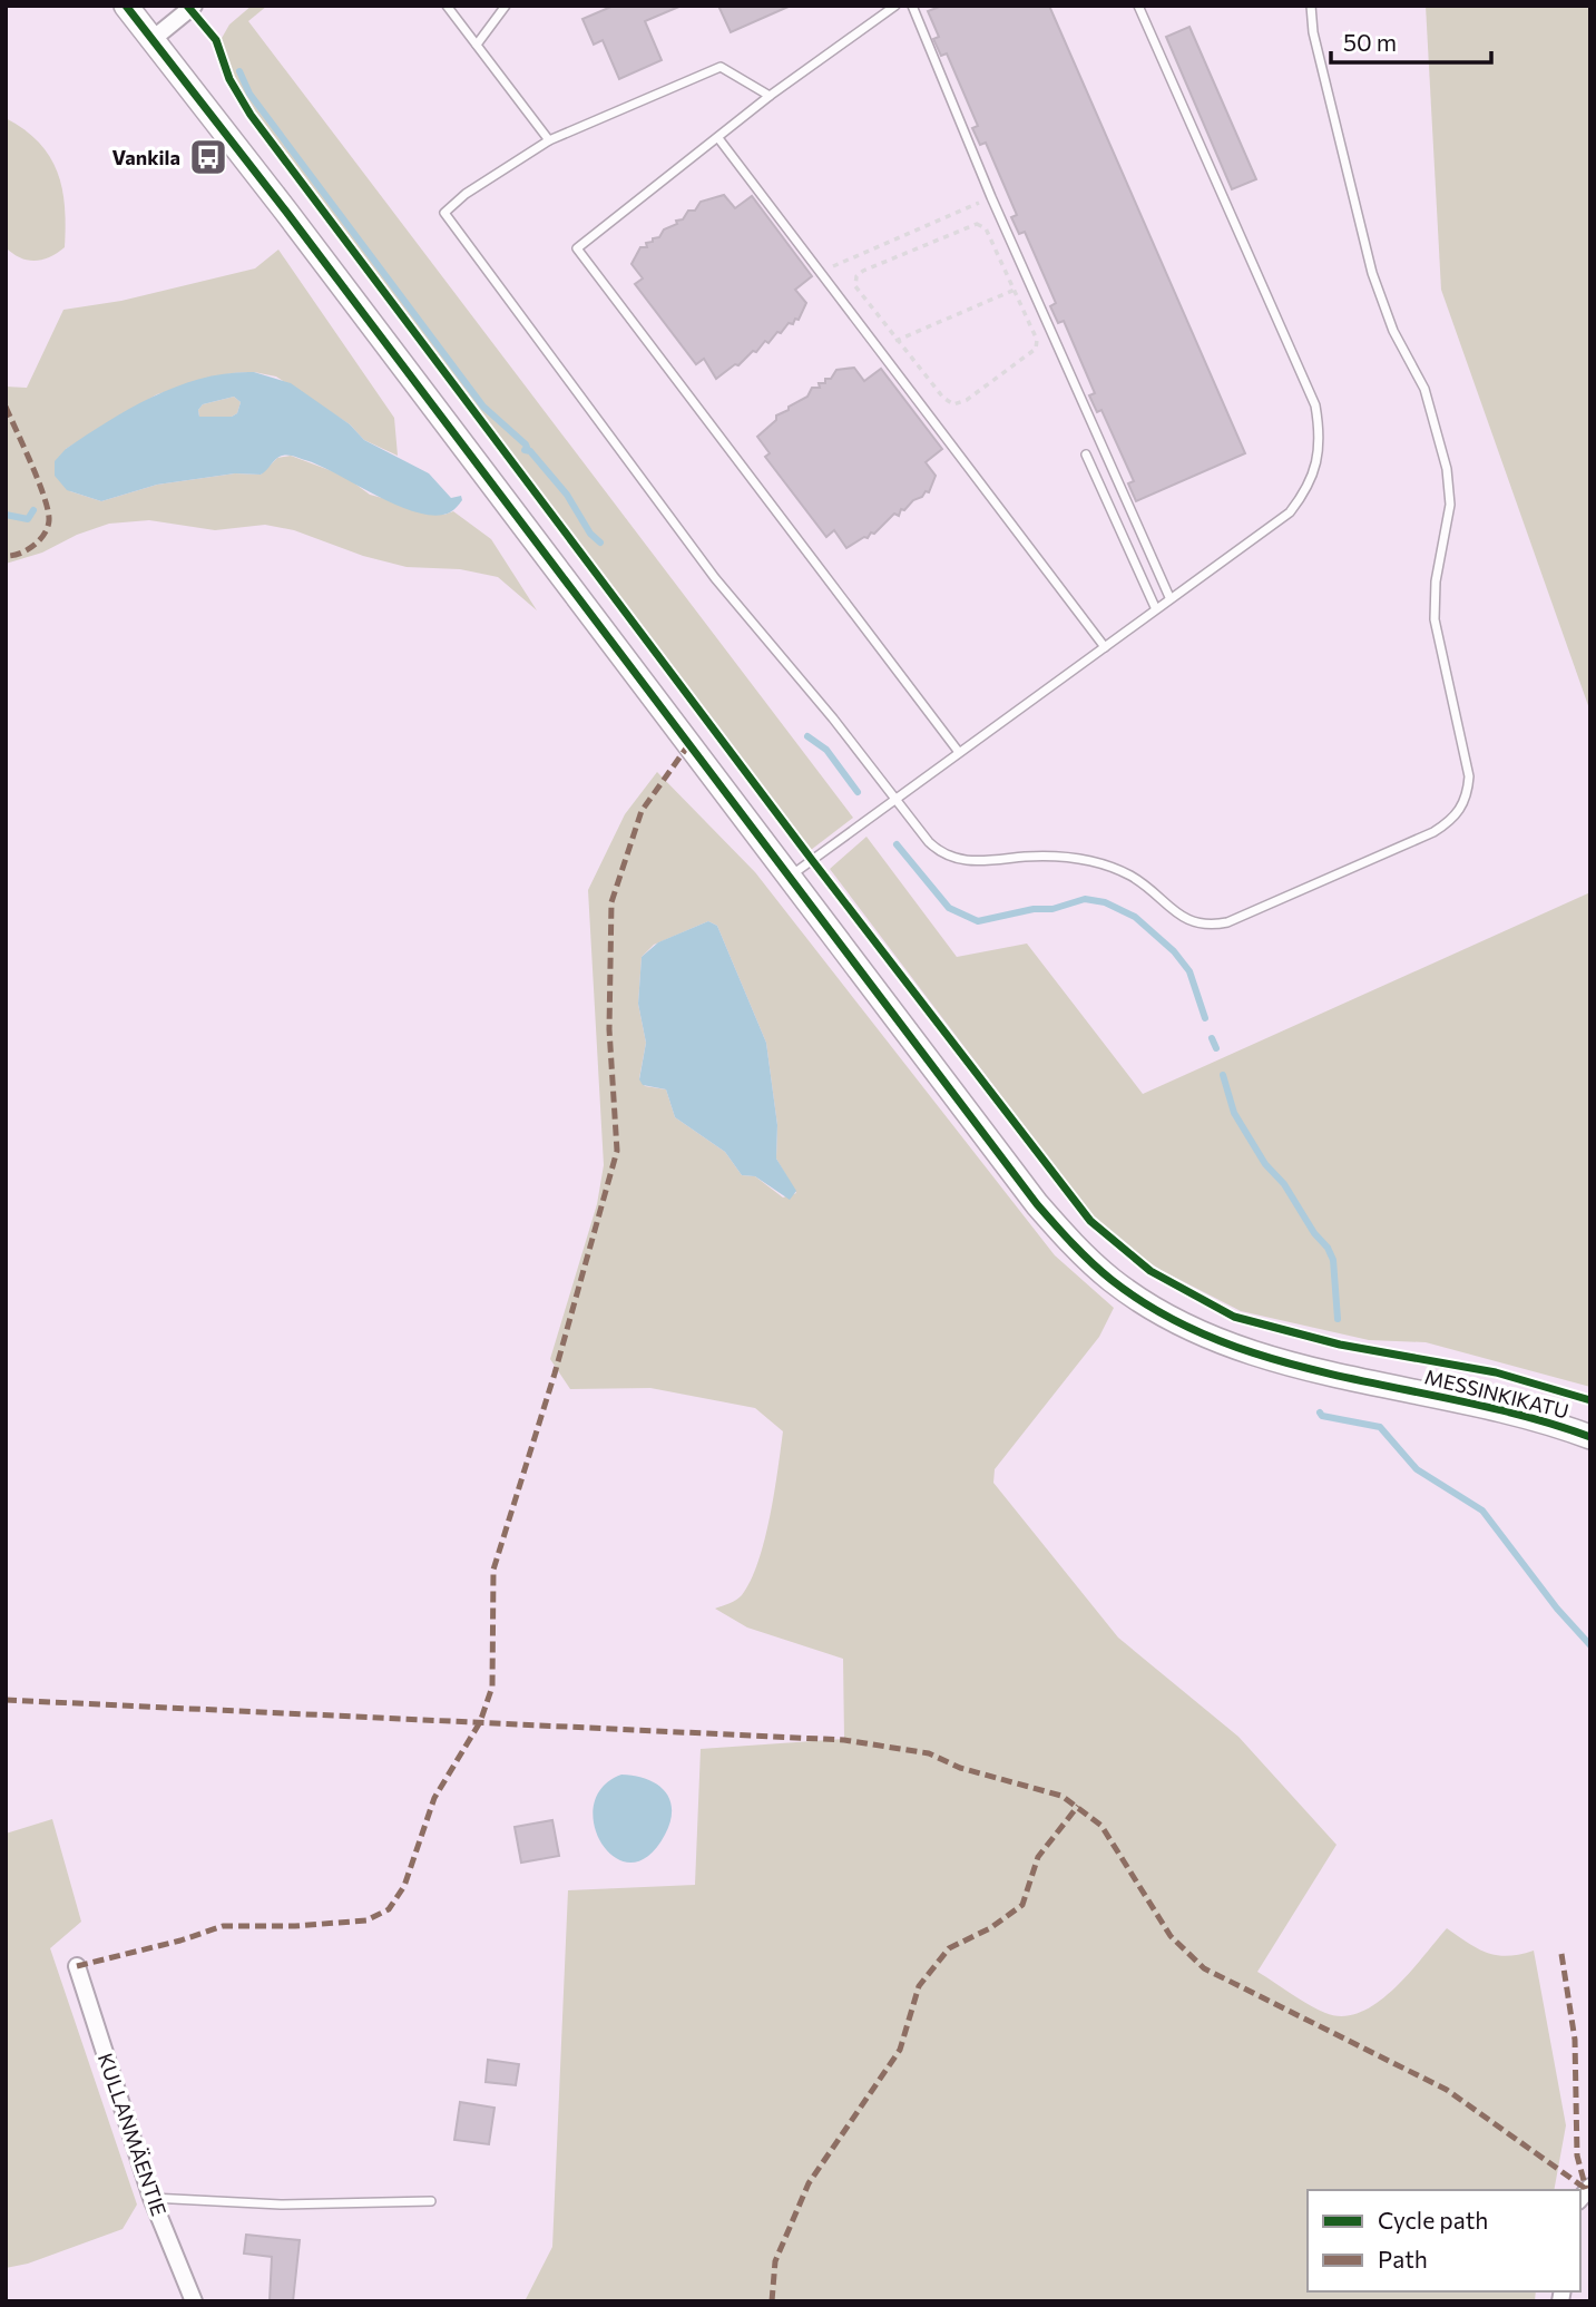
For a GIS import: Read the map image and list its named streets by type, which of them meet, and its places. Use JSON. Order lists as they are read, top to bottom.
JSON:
{
  "streets": {
    "street": ["MESSINKIKATU", "KULLANMÄENTIE"]
  },
  "places": {
    "bus stop": ["Vankila"]
  },
  "legend": ["Cycle path", "Path"],
  "scale_bar": "50 m"
}
